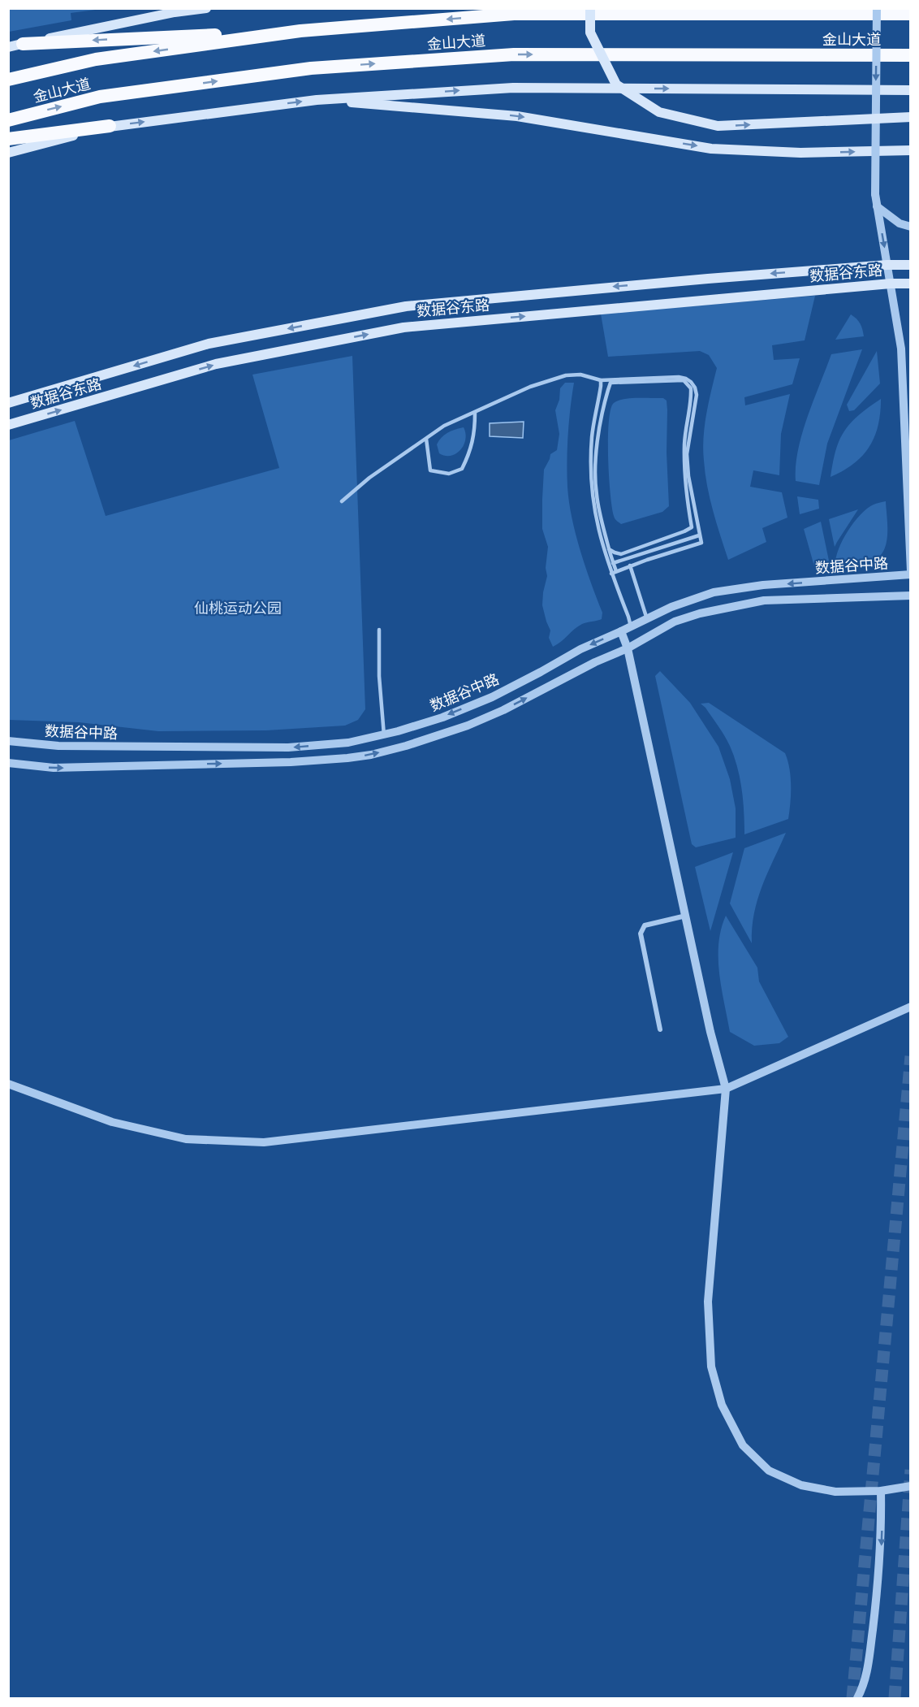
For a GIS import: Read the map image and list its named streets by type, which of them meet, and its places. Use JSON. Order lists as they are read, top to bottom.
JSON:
{
  "streets": {
    "highway": ["金山大道"],
    "main road": ["数据谷东路"],
    "street": ["数据谷中路"]
  },
  "parks": ["仙桃运动公园"]
}
